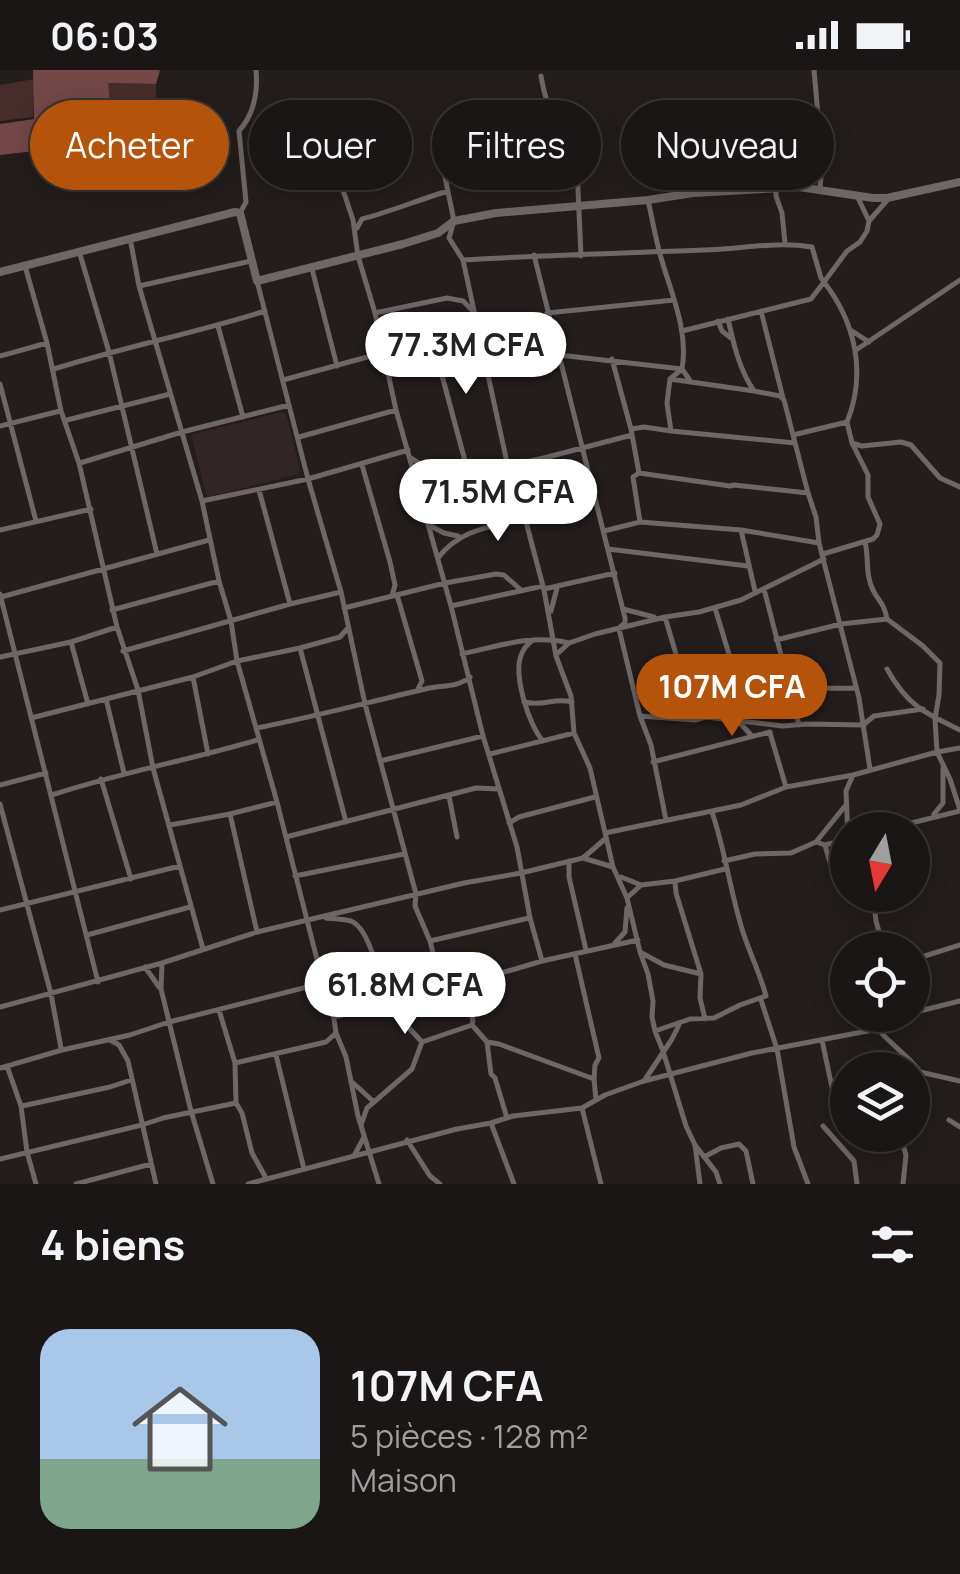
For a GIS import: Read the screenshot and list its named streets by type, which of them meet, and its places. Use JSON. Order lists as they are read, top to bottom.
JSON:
{
  "north": "bottom",
  "page": {
    "status": "06:03",
    "chip": [
      "Acheter",
      "Louer",
      "Filtres",
      "Nouveau"
    ],
    "price": [
      "77.3M CFA",
      "71.5M CFA",
      "107M CFA",
      "61.8M CFA"
    ],
    "heading": "4 biens",
    "list": [
      {
        "name": "107M CFA",
        "note": "5 pièces · 128 m² · Maison"
      }
    ]
  }
}
